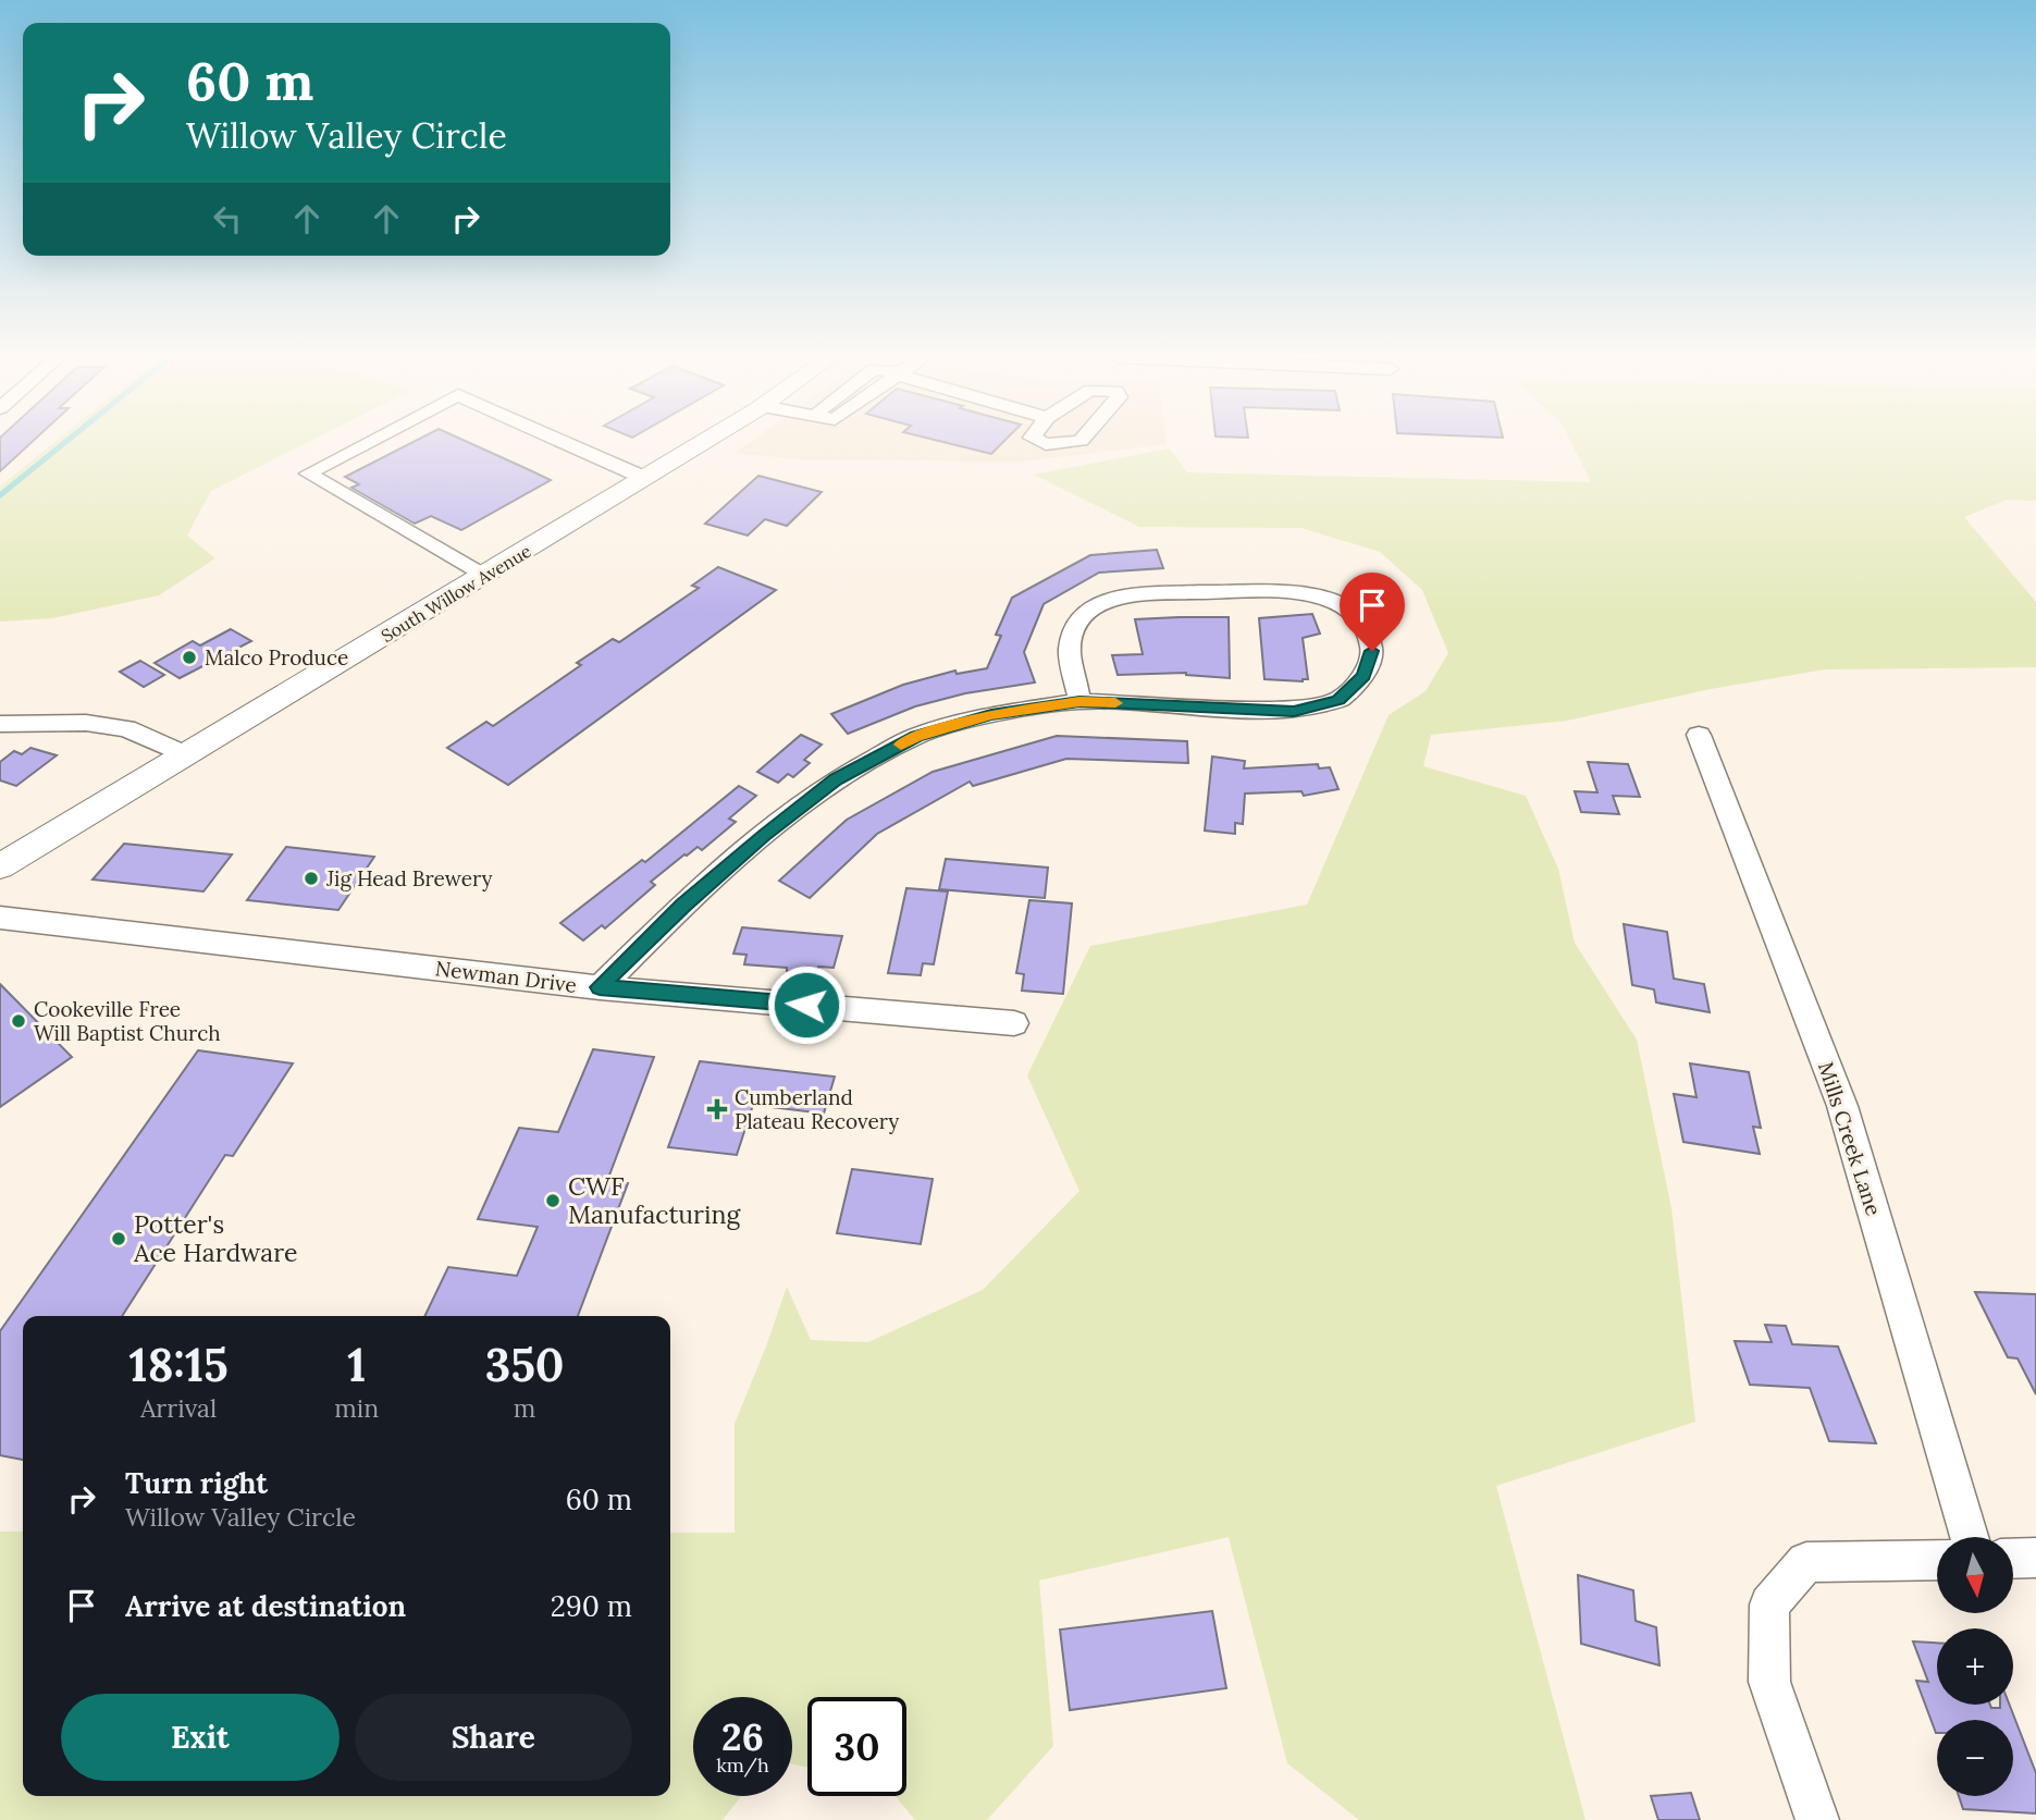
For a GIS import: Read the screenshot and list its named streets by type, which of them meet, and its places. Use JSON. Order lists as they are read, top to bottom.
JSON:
{
  "streets": {
    "main road": ["South Willow Avenue"],
    "street": ["Newman Drive", "Mills Creek Lane"]
  },
  "places": {
    "other": [
      "Malco Produce",
      "Jig Head Brewery",
      "Cookeville Free Will Baptist Church",
      "CWF Manufacturing",
      "Potter's Ace Hardware"
    ],
    "health": ["Cumberland Plateau Recovery"]
  },
  "north": "bottom",
  "page": {
    "turn": ["60 m", "Willow Valley Circle"],
    "eta": [
      "18:15",
      "Arrival",
      "1",
      "min",
      "350",
      "m"
    ],
    "list": [
      {
        "name": "Turn right",
        "note": "Willow Valley Circle",
        "value": "60 m"
      },
      {
        "name": "Arrive at destination",
        "value": "290 m"
      }
    ],
    "map_buttons": ["+", "−"],
    "buttons": ["Exit", "Share"],
    "speed": "26 km/h",
    "limit": "30"
  }
}
